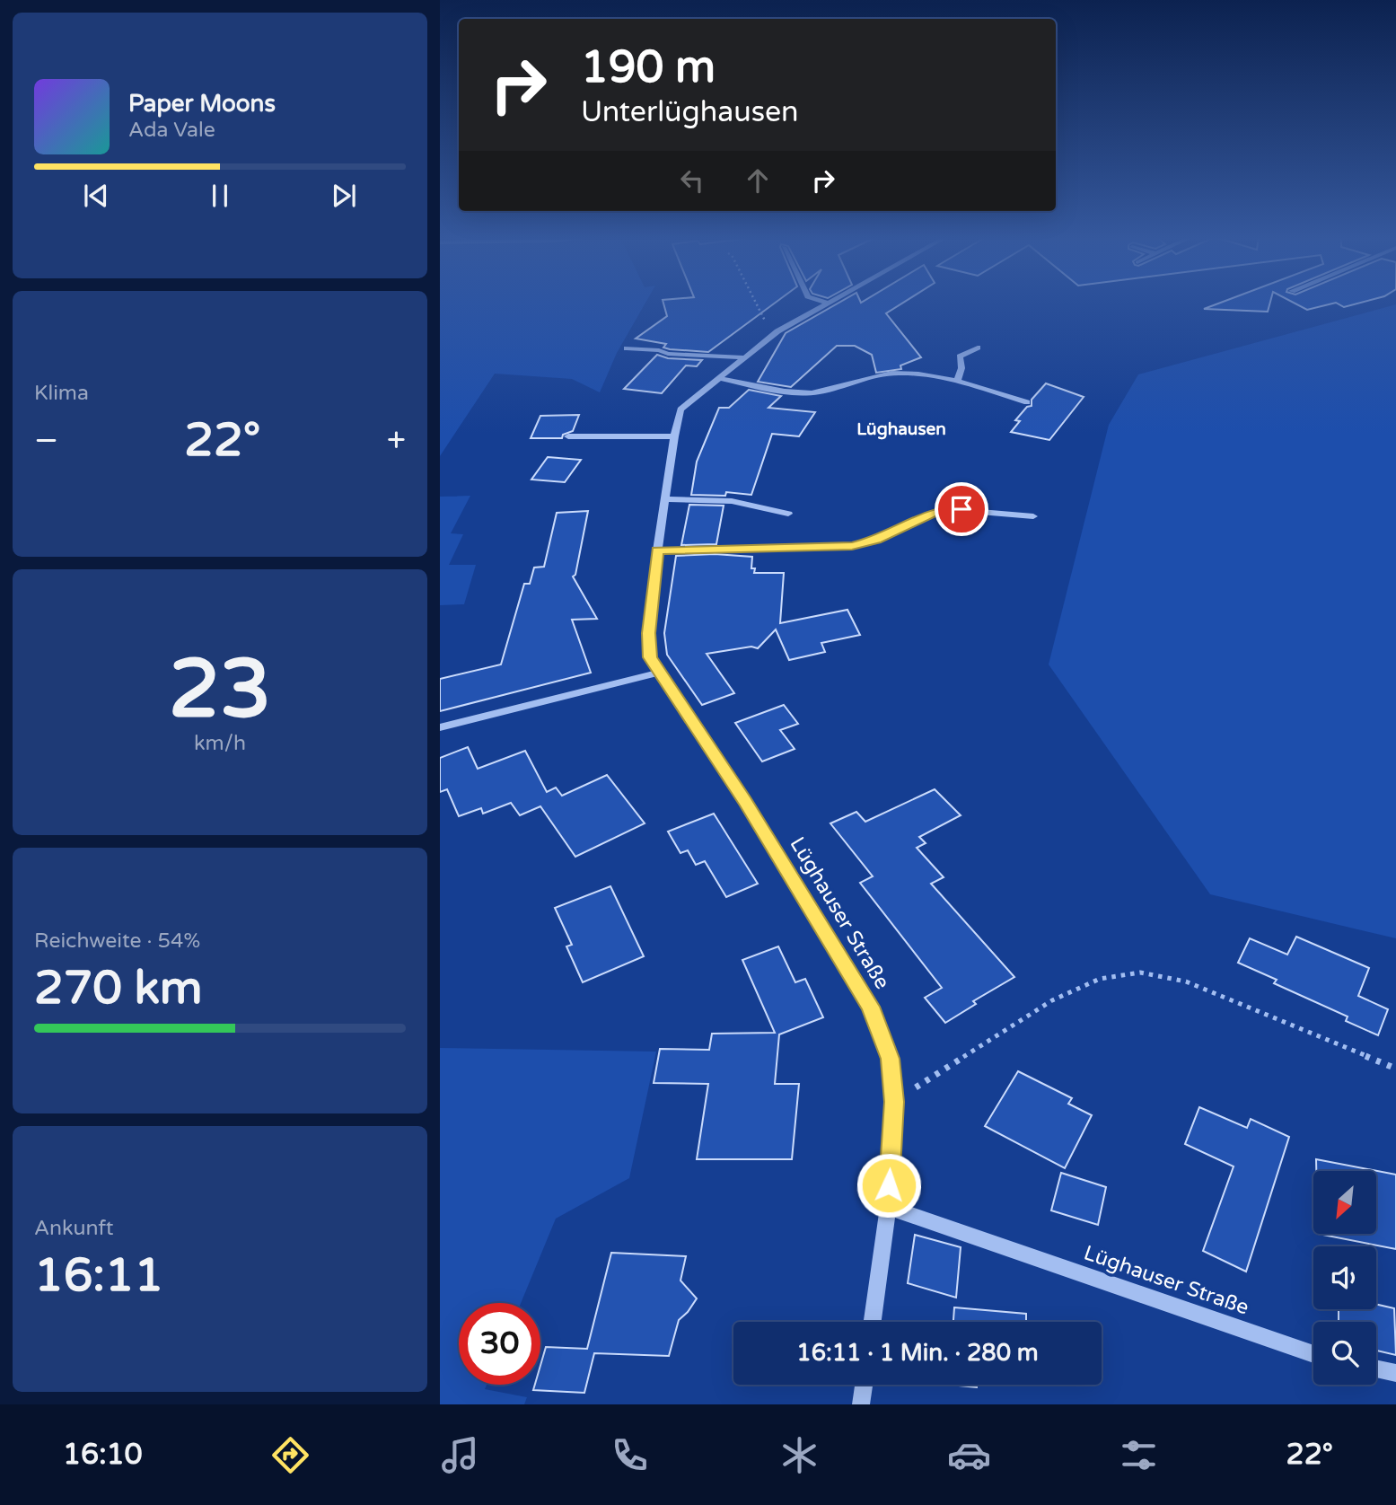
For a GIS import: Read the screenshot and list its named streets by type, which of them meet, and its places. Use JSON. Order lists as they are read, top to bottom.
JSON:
{
  "streets": {
    "street": ["Lüghauser Straße"]
  },
  "districts": ["Lüghausen"],
  "north": "bottom left",
  "page": {
    "turn": ["190 m", "Unterlüghausen"],
    "song": ["Paper Moons", "Ada Vale"],
    "tile": [
      "Klima",
      ["23", "km/h"],
      ["Reichweite · 54%", "270 km"],
      ["Ankunft", "16:11"]
    ],
    "heat": ["−", "22°", "+"],
    "limit": "30",
    "trip": "16:11 · 1 Min. · 280 m",
    "tabs": ["16:10", "22°"]
  }
}
